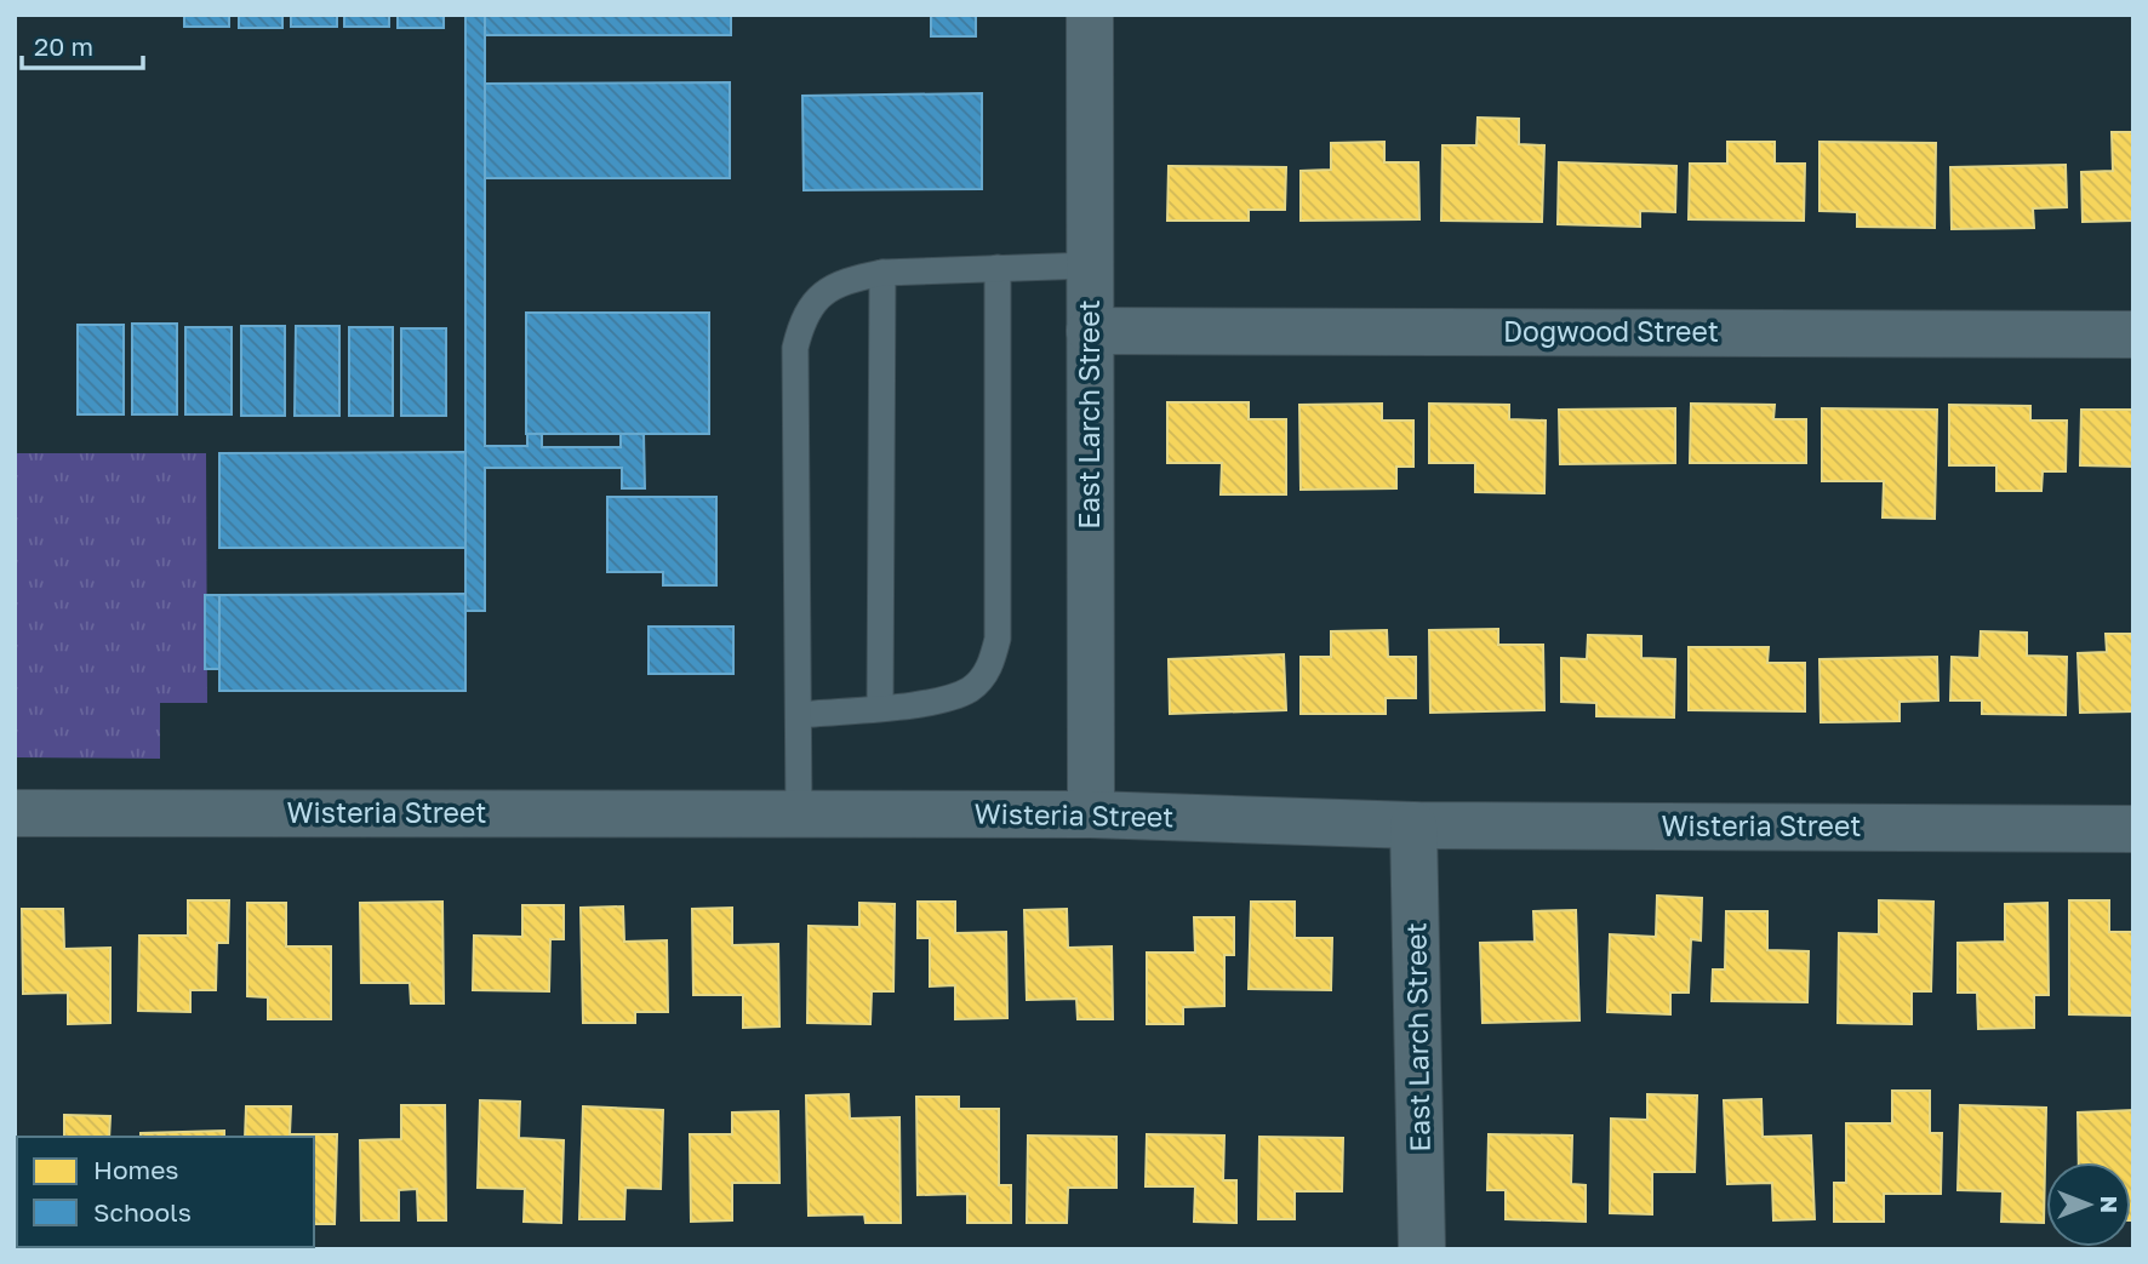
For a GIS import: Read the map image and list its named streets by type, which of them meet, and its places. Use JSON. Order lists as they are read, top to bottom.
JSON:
{
  "streets": {
    "street": ["Dogwood Street", "East Larch Street", "Wisteria Street"]
  },
  "crossings": [
    ["Dogwood Street", "East Larch Street"],
    ["East Larch Street", "Wisteria Street"]
  ],
  "legend": ["Homes", "Schools"],
  "scale_bar": "20 m",
  "north": "right"
}
